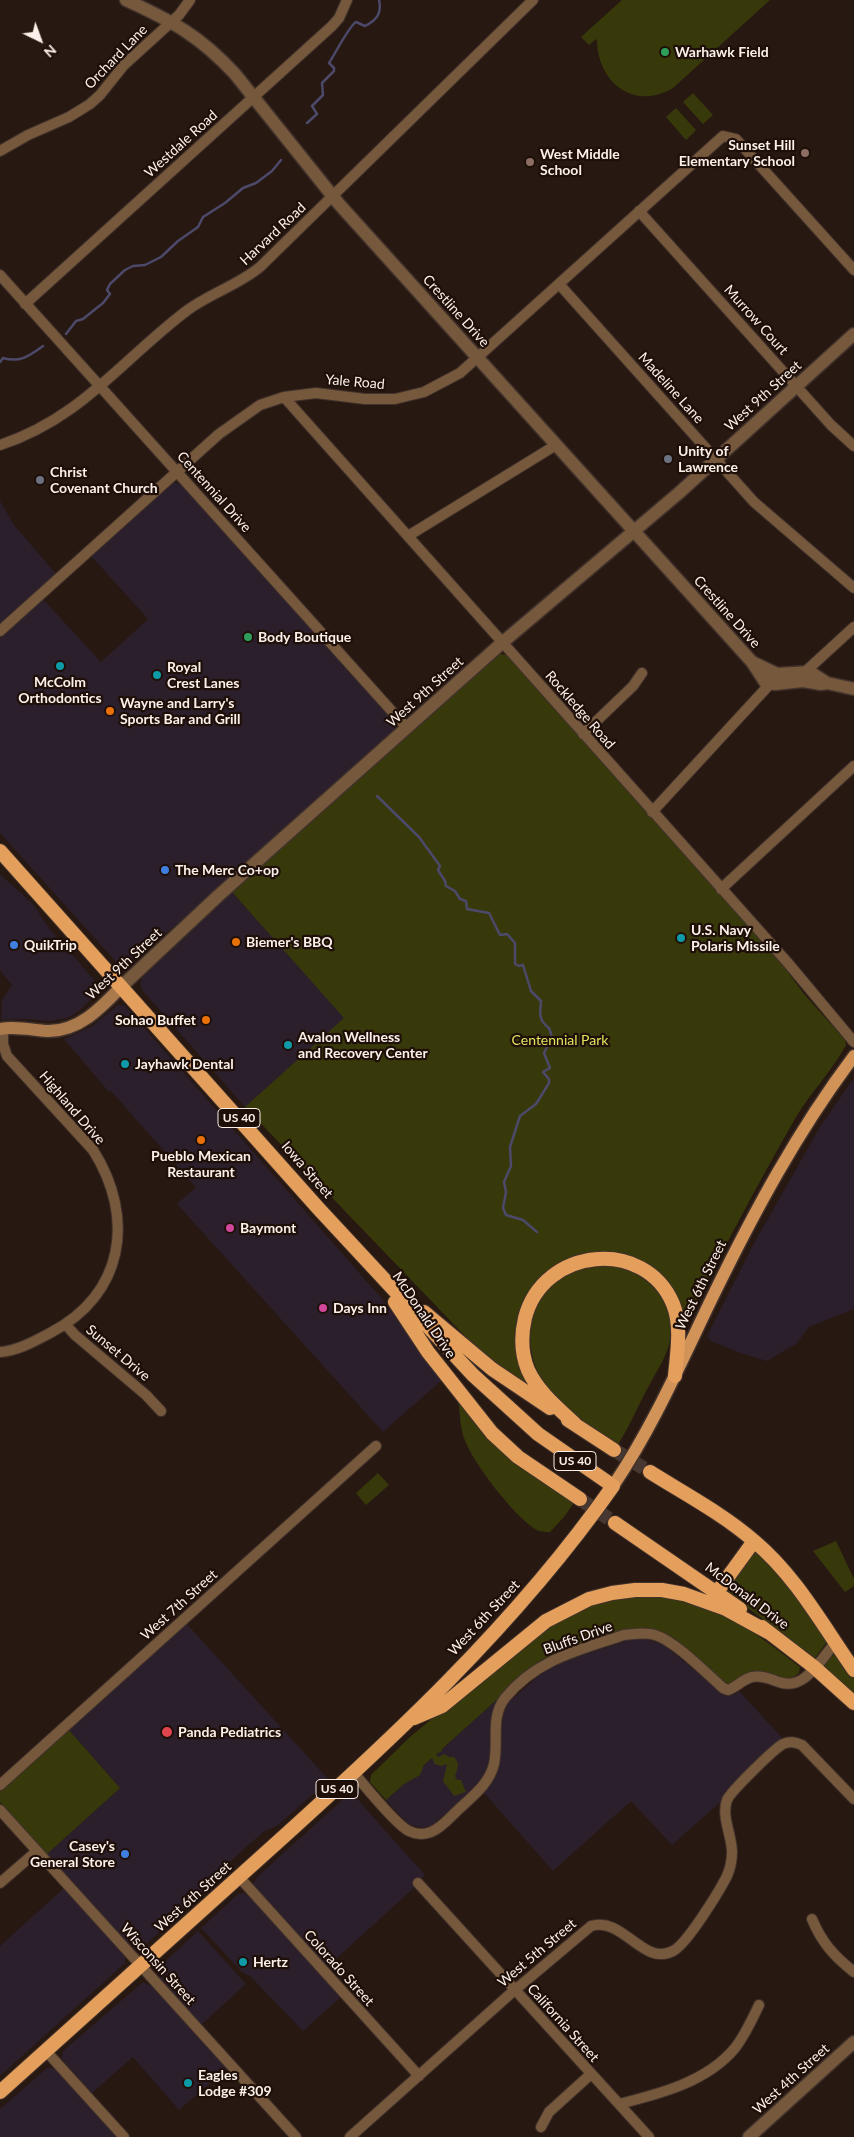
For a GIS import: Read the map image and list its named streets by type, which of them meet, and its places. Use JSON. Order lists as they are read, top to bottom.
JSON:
{
  "streets": {
    "highway": [
      "US 40",
      "Iowa Street",
      "West 6th Street",
      "McDonald Drive"
    ],
    "main road": ["West 9th Street"],
    "street": [
      "Orchard Lane",
      "Westdale Road",
      "Harvard Road",
      "Crestline Drive",
      "Murrow Court",
      "Yale Road",
      "Madeline Lane",
      "Centennial Drive",
      "Rockledge Road",
      "Highland Drive",
      "Sunset Drive",
      "West 7th Street",
      "Bluffs Drive",
      "West 5th Street",
      "Wisconsin Street",
      "Colorado Street",
      "California Street",
      "West 4th Street"
    ]
  },
  "crossings": [
    ["Orchard Lane", "Crestline Drive"],
    ["Westdale Road", "Crestline Drive"],
    ["Westdale Road", "Centennial Drive"],
    ["Harvard Road", "Crestline Drive"],
    ["Harvard Road", "Centennial Drive"],
    ["Crestline Drive", "Yale Road"],
    ["Crestline Drive", "West 9th Street"],
    ["Murrow Court", "Yale Road"],
    ["Murrow Court", "West 9th Street"],
    ["Yale Road", "Madeline Lane"],
    ["Yale Road", "Centennial Drive"],
    ["Yale Road", "Rockledge Road"],
    ["Madeline Lane", "West 9th Street"],
    ["West 9th Street", "Centennial Drive"],
    ["West 9th Street", "Rockledge Road"],
    ["West 9th Street", "Highland Drive"],
    ["West 9th Street", "Iowa Street"],
    ["Highland Drive", "Sunset Drive"],
    ["Iowa Street", "West 6th Street"],
    ["Iowa Street", "McDonald Drive"],
    ["West 6th Street", "Bluffs Drive"],
    ["West 6th Street", "Wisconsin Street"],
    ["West 6th Street", "Colorado Street"],
    ["McDonald Drive", "Bluffs Drive"],
    ["West 5th Street", "Colorado Street"],
    ["West 5th Street", "California Street"]
  ],
  "parks": ["Centennial Park"],
  "places": [
    "Warhawk Field",
    "Sunset Hill Elementary School",
    "West Middle School",
    "Unity of Lawrence",
    "Christ Covenant Church",
    "Body Boutique",
    "McColm Orthodontics",
    "Royal Crest Lanes",
    "Wayne and Larry's Sports Bar and Grill",
    "The Merc Co+op",
    "U.S. Navy Polaris Missile",
    "Biemer's BBQ",
    "QuikTrip",
    "Sohao Buffet",
    "Avalon Wellness and Recovery Center",
    "Jayhawk Dental",
    "Pueblo Mexican Restaurant",
    "Baymont",
    "Days Inn",
    "Panda Pediatrics",
    "Casey's General Store",
    "Hertz",
    "Eagles Lodge #309"
  ],
  "north": "bottom right"
}
